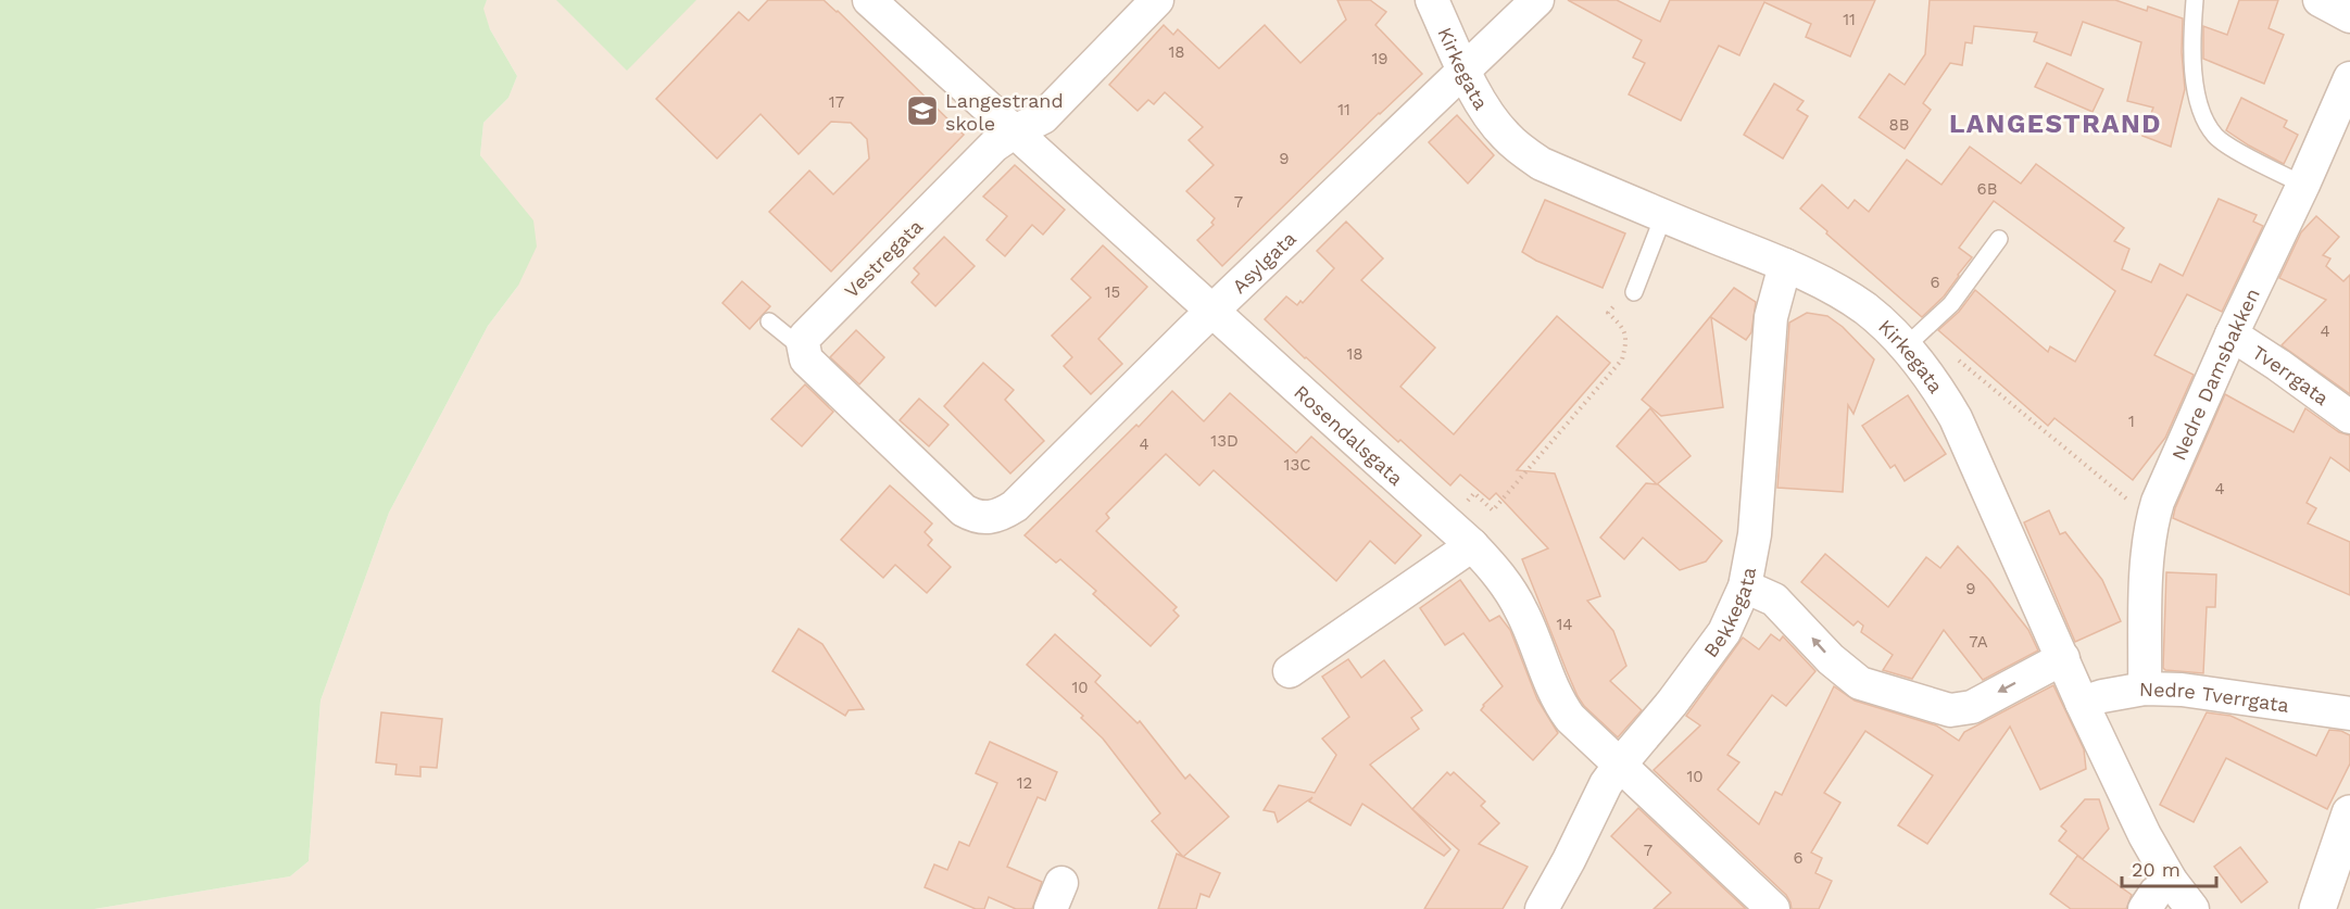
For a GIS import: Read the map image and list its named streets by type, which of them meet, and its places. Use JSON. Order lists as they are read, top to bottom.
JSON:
{
  "streets": {
    "street": [
      "Kirkegata",
      "Vestregata",
      "Asylgata",
      "Nedre Damsbakken",
      "Tverrgata",
      "Rosendalsgata",
      "Bekkegata",
      "Nedre Tverrgata"
    ]
  },
  "crossings": [
    ["Kirkegata", "Asylgata"],
    ["Kirkegata", "Bekkegata"],
    ["Kirkegata", "Nedre Tverrgata"],
    ["Vestregata", "Asylgata"],
    ["Vestregata", "Rosendalsgata"],
    ["Asylgata", "Rosendalsgata"],
    ["Nedre Damsbakken", "Tverrgata"],
    ["Nedre Damsbakken", "Nedre Tverrgata"],
    ["Rosendalsgata", "Bekkegata"]
  ],
  "districts": ["LANGESTRAND"],
  "places": {
    "school or university": ["Langestrand skole"]
  },
  "house_numbers": [
    "11",
    "18",
    "19",
    "17",
    "11",
    "8B",
    "9",
    "6B",
    "7",
    "6",
    "15",
    "4",
    "18",
    "1",
    "13D",
    "4",
    "13C",
    "4",
    "9",
    "14",
    "7A",
    "10",
    "10",
    "12",
    "7",
    "6"
  ],
  "scale_bar": "20 m"
}
